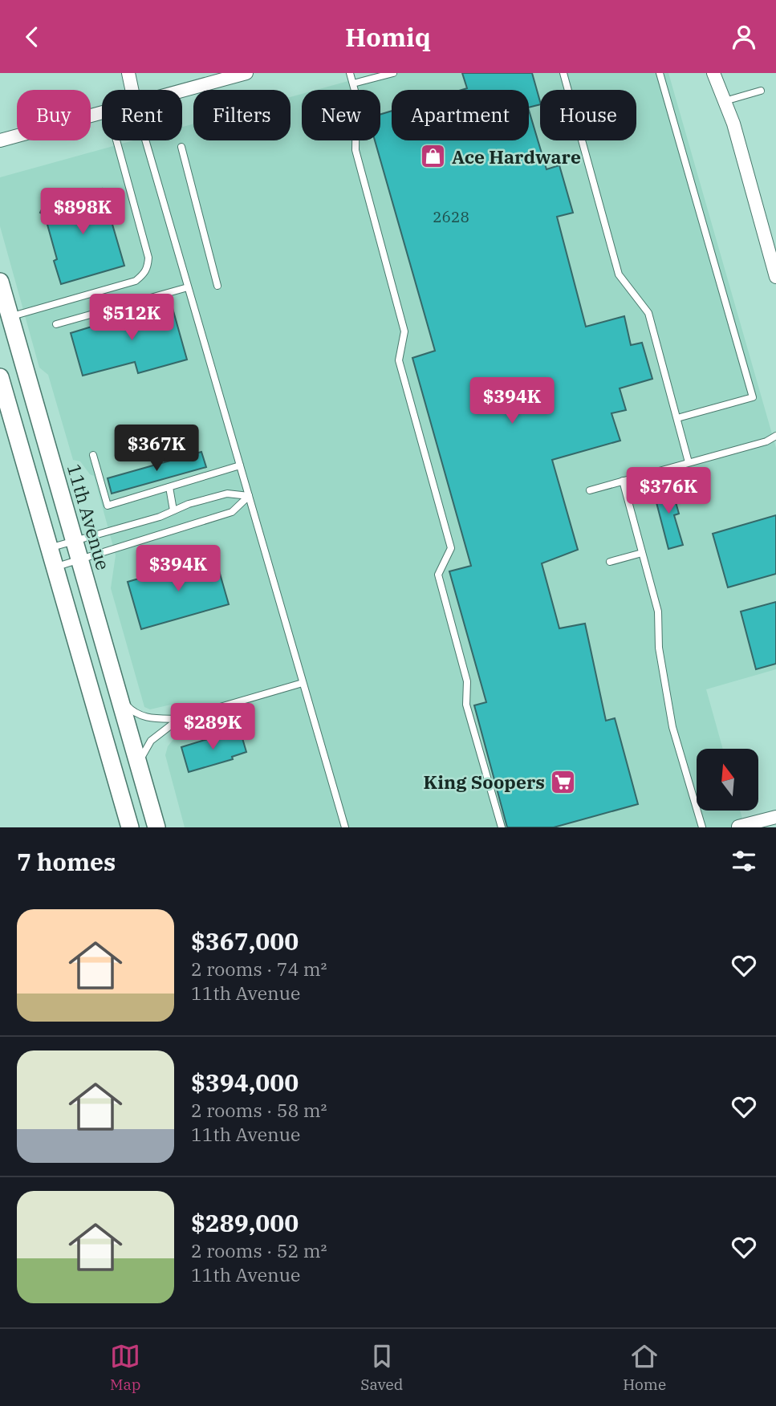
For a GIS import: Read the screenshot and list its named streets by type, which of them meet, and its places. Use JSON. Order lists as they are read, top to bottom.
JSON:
{
  "streets": {
    "main road": ["11th Avenue"]
  },
  "places": {
    "shop": ["Ace Hardware"],
    "supermarket": ["King Soopers"]
  },
  "house_numbers": ["2628"],
  "north": "top",
  "page": {
    "header": "Homiq",
    "chip": [
      "Buy",
      "Rent",
      "Filters",
      "New",
      "Apartment",
      "House"
    ],
    "price": [
      "$898K",
      "$512K",
      "$394K",
      "$367K",
      "$376K",
      "$394K",
      "$289K"
    ],
    "heading": "7 homes",
    "list": [
      {
        "name": "$367,000",
        "note": "2 rooms · 74 m² · 11th Avenue"
      },
      {
        "name": "$394,000",
        "note": "2 rooms · 58 m² · 11th Avenue"
      },
      {
        "name": "$289,000",
        "note": "2 rooms · 52 m² · 11th Avenue"
      }
    ],
    "tabs": ["Map", "Saved", "Home"]
  }
}
